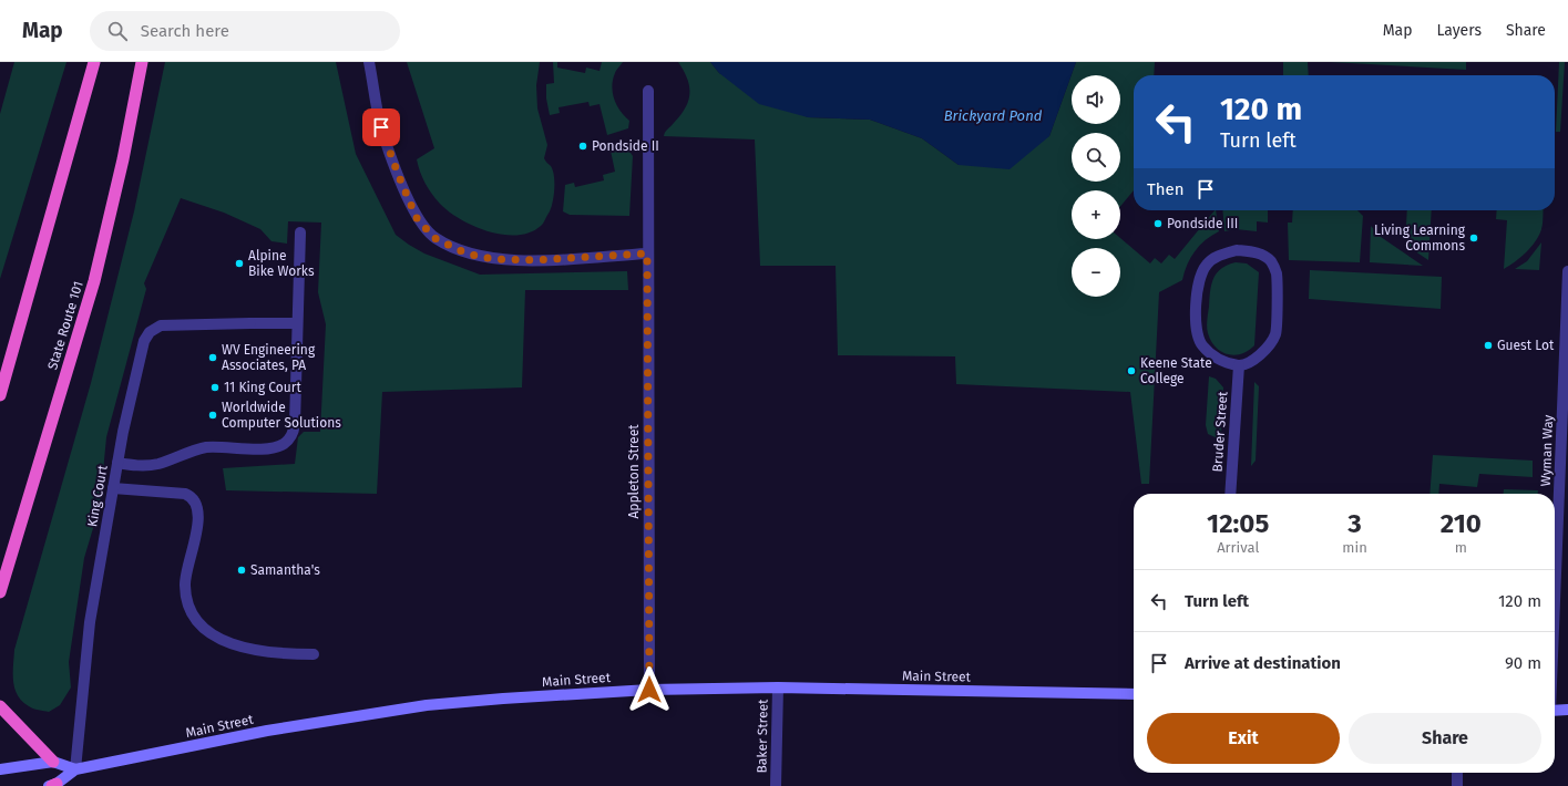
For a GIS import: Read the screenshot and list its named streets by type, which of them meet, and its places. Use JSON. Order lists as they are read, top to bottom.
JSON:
{
  "streets": {
    "highway": ["State Route 101"],
    "main road": ["Main Street"],
    "street": [
      "Bruder Street",
      "Wyman Way",
      "Appleton Street",
      "King Court",
      "Baker Street"
    ]
  },
  "crossings": [
    ["Appleton Street", "Main Street"],
    ["King Court", "Main Street"],
    ["Main Street", "Baker Street"]
  ],
  "water": ["Brickyard Pond"],
  "places": [
    "Pondside II",
    "Pondside III",
    "Living Learning Commons",
    "Alpine Bike Works",
    "Guest Lot",
    "WV Engineering Associates, PA",
    "Keene State College",
    "11 King Court",
    "Worldwide Computer Solutions",
    "Samantha's"
  ],
  "page": {
    "header": "Map",
    "search": "Search here",
    "nav": ["Map", "Layers", "Share"],
    "map_buttons": ["+", "−"],
    "turn": ["120 m", "Turn left"],
    "then": "Then",
    "eta": [
      "12:05",
      "Arrival",
      "3",
      "min",
      "210",
      "m"
    ],
    "list": [
      {
        "name": "Turn left",
        "value": "120 m"
      },
      {
        "name": "Arrive at destination",
        "value": "90 m"
      }
    ],
    "buttons": ["Exit", "Share"]
  }
}
